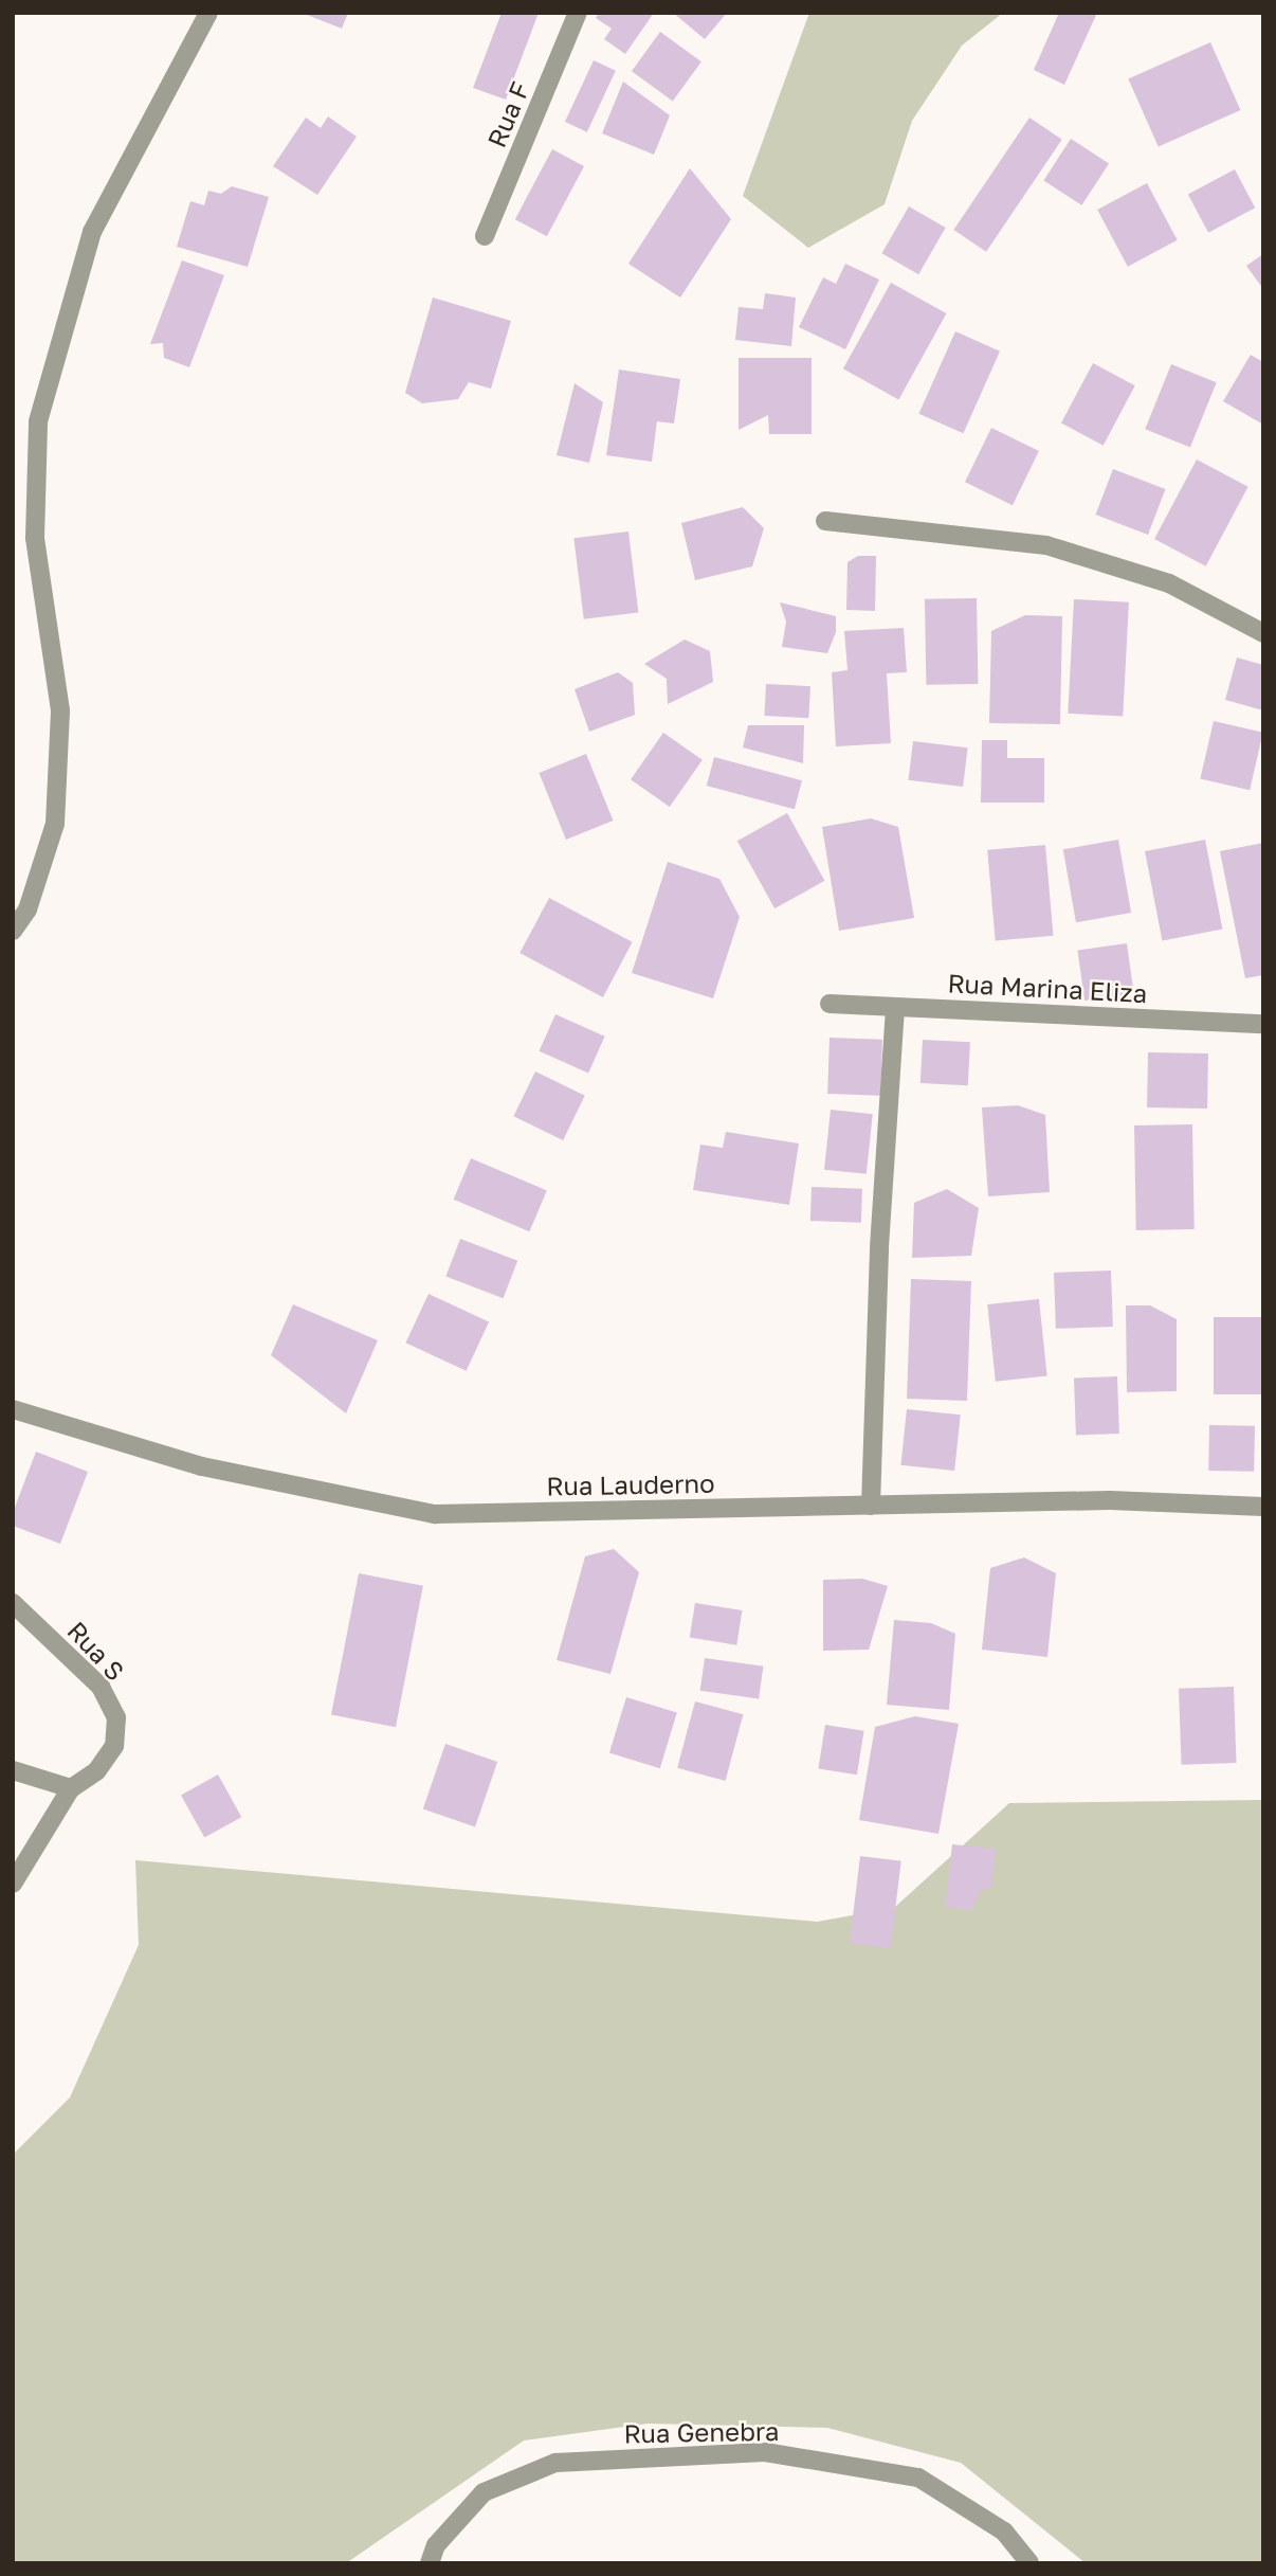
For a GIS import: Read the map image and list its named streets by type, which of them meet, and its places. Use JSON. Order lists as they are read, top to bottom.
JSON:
{
  "streets": {
    "street": [
      "Rua F",
      "Rua Marina Eliza",
      "Rua Lauderno",
      "Rua S",
      "Rua Genebra"
    ]
  }
}
